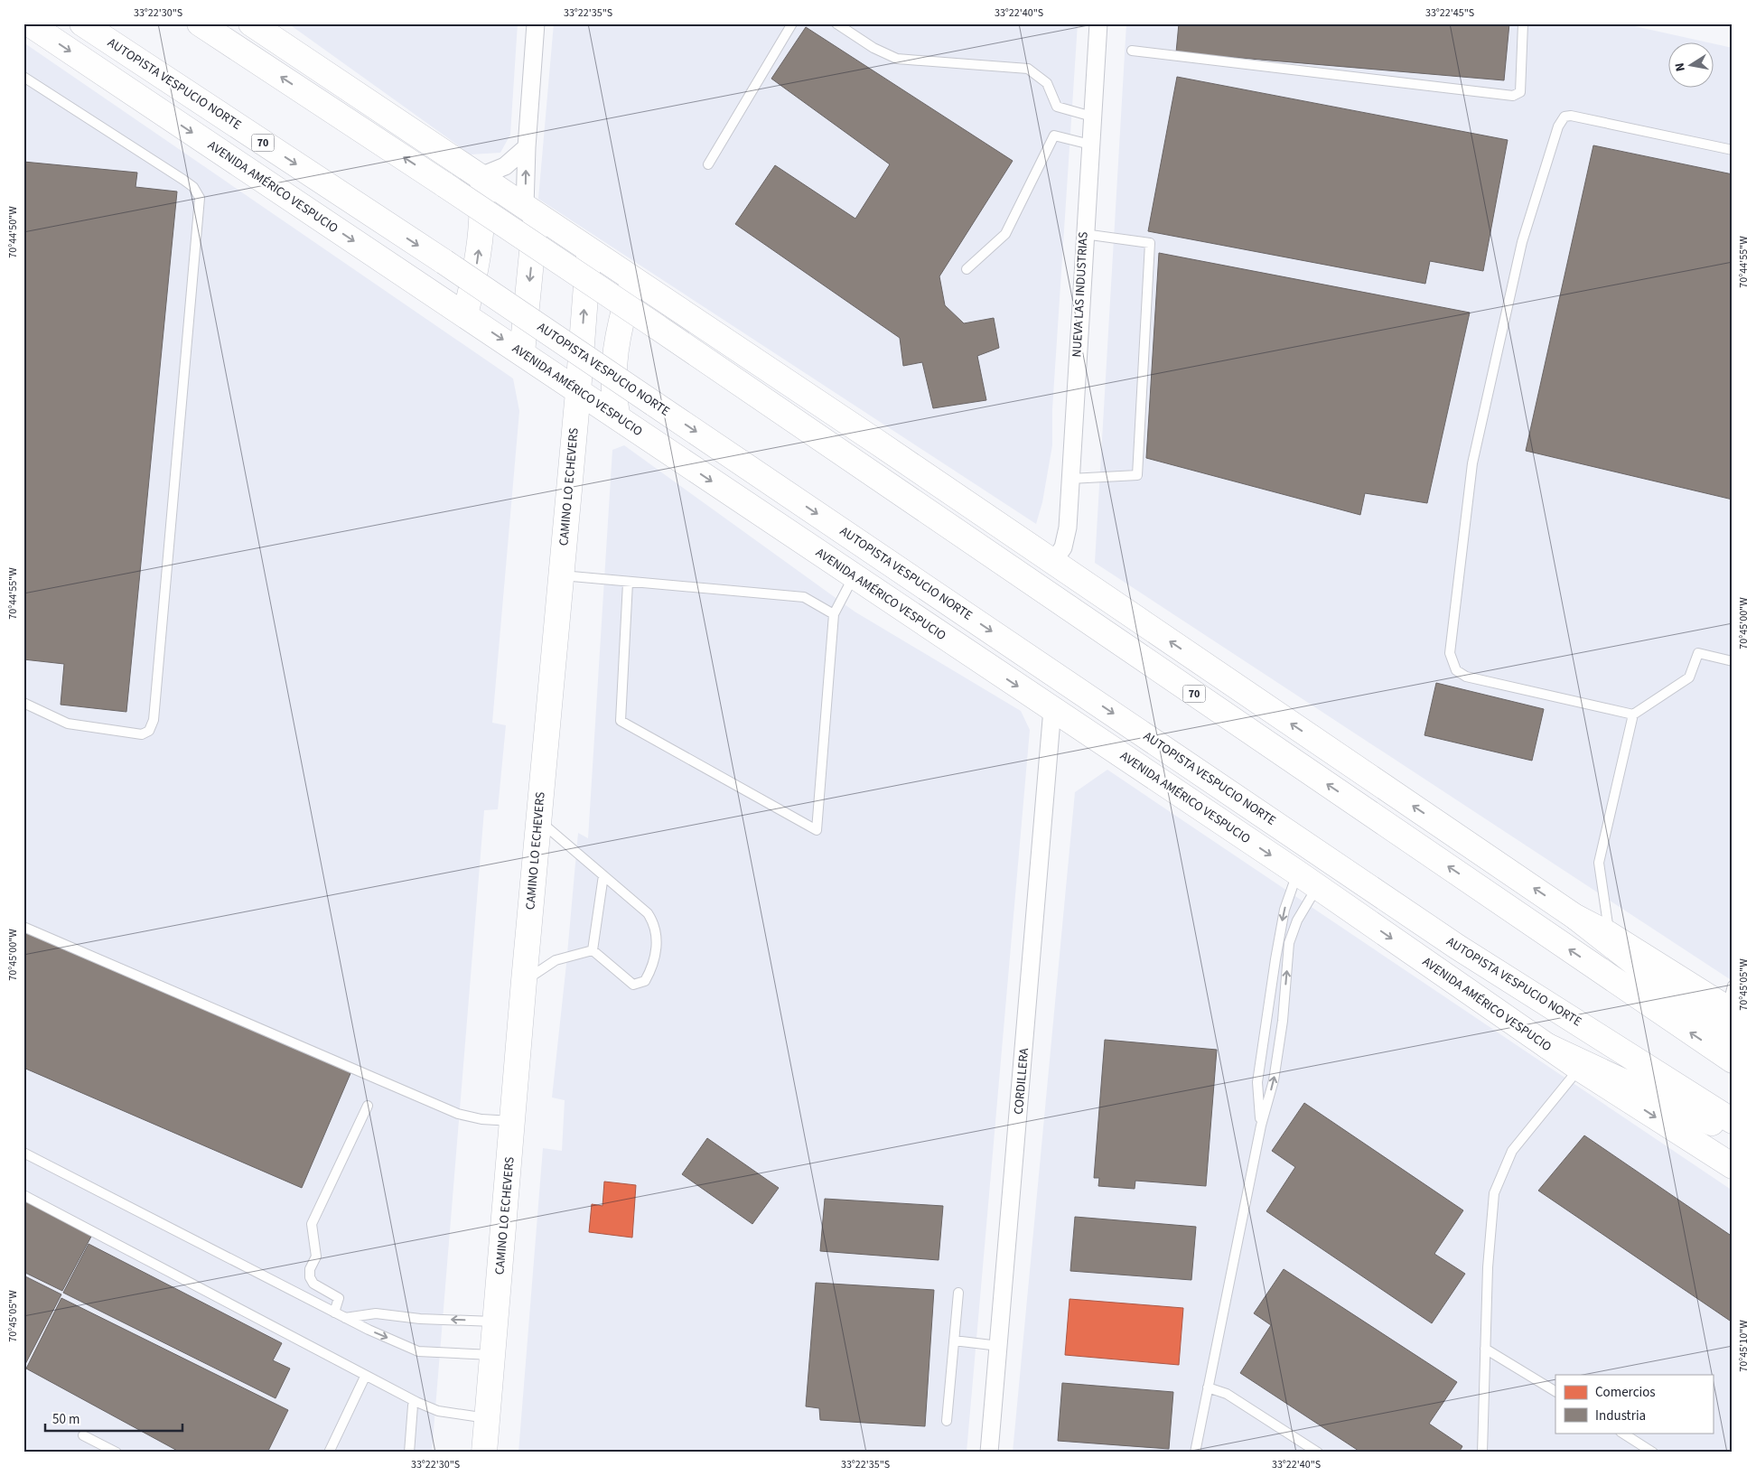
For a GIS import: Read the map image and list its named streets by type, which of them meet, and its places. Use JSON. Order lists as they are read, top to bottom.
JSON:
{
  "streets": {
    "main road": [
      "AUTOPISTA VESPUCIO NORTE",
      "70",
      "AVENIDA AMÉRICO VESPUCIO",
      "CAMINO LO ECHEVERS"
    ],
    "street": ["NUEVA LAS INDUSTRIAS", "CORDILLERA"]
  },
  "crossings": [
    ["AVENIDA AMÉRICO VESPUCIO", "CAMINO LO ECHEVERS"],
    ["AVENIDA AMÉRICO VESPUCIO", "CORDILLERA"]
  ],
  "legend": ["Comercios", "Industria"],
  "scale_bar": "50 m",
  "north": "left",
  "coordinates": [
    "33°22'30\"S",
    "33°22'35\"S",
    "33°22'40\"S",
    "33°22'45\"S",
    "70°44'50\"W",
    "70°44'55\"W",
    "70°45'00\"W",
    "70°45'05\"W",
    "70°45'10\"W"
  ]
}
